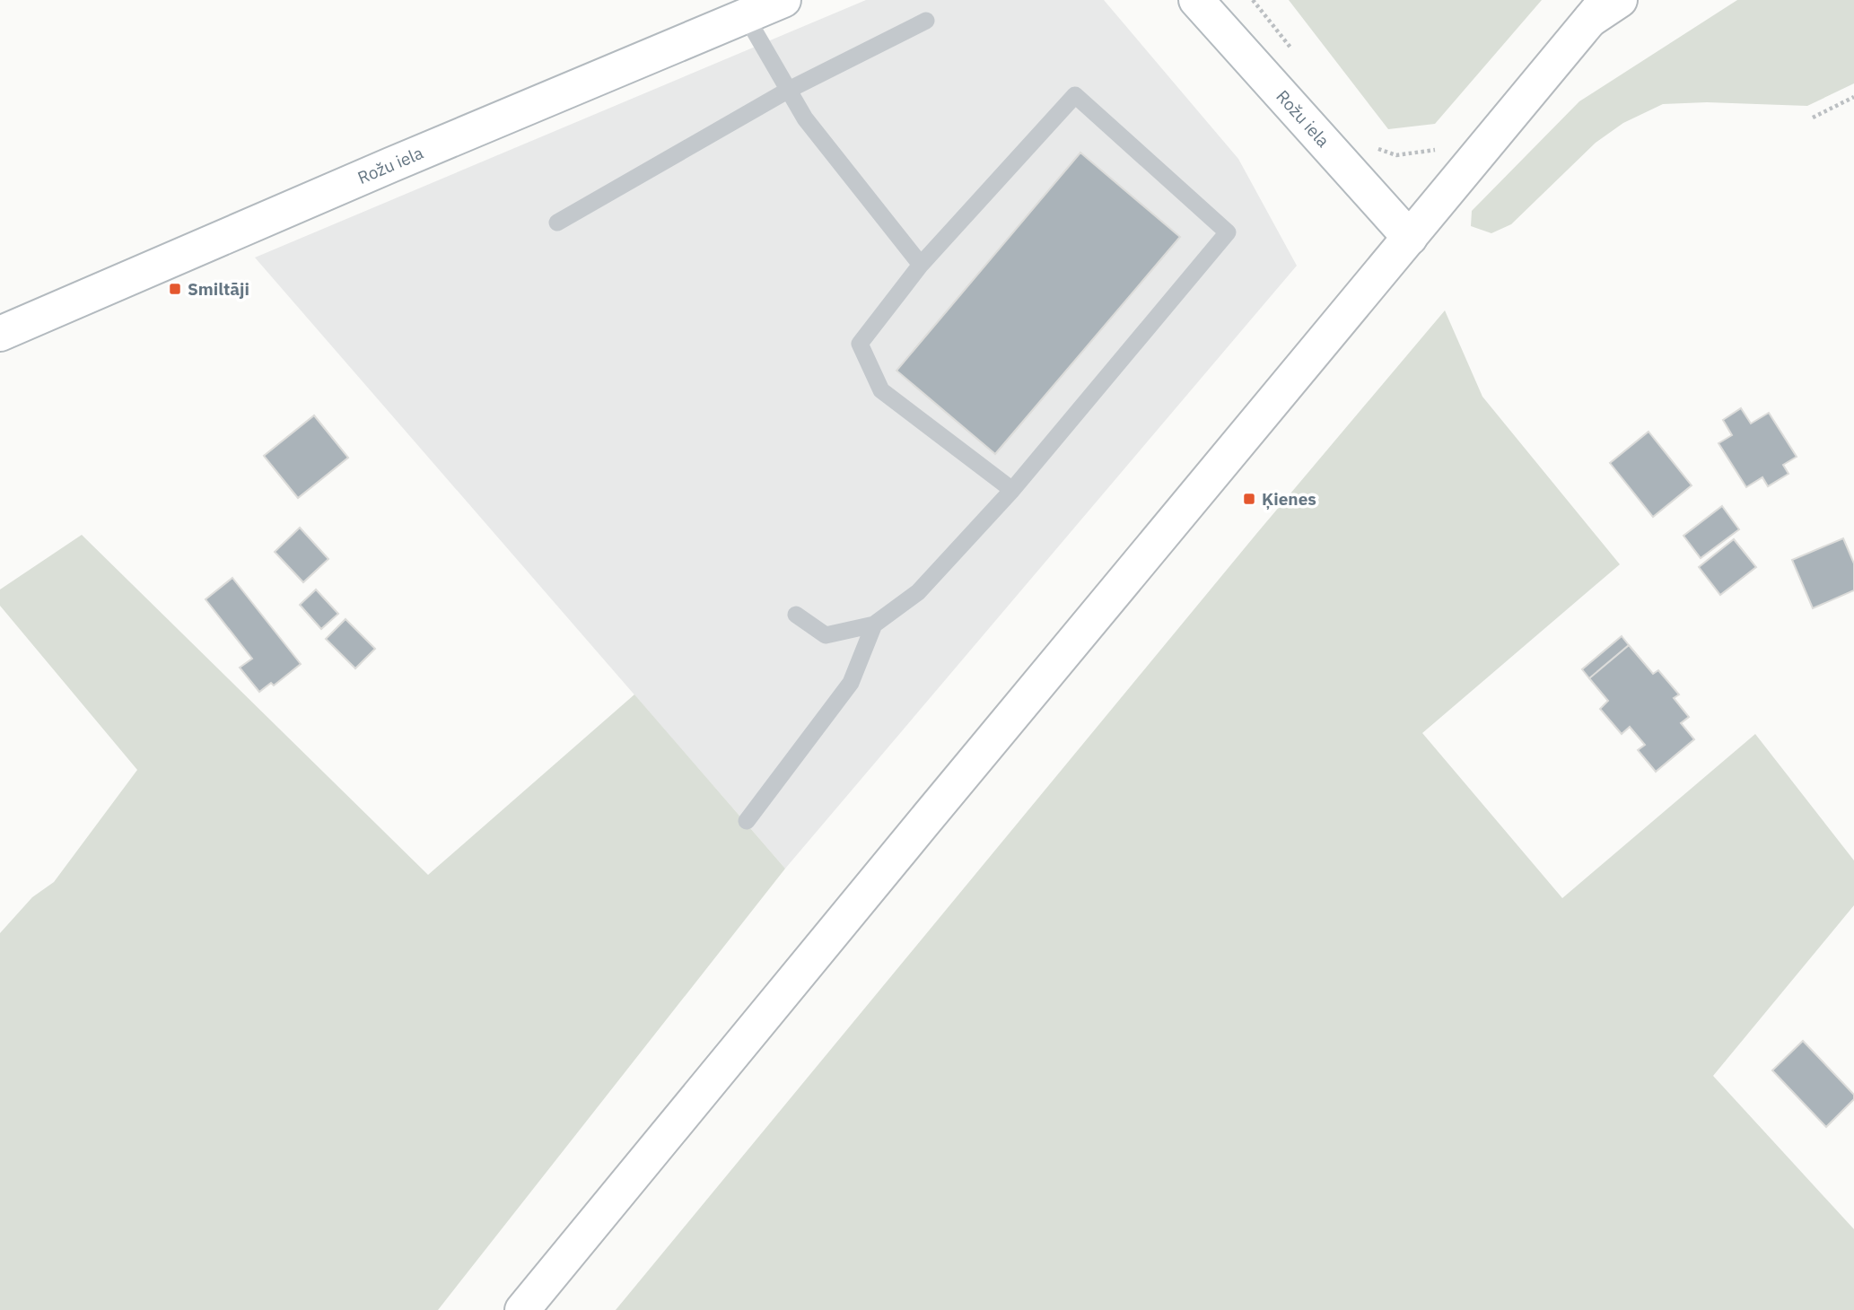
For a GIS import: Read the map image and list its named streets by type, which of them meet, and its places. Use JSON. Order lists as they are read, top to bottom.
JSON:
{
  "streets": {
    "main road": ["Rožu iela"]
  },
  "places": {
    "transit": ["Smiltāji", "Ķienes"]
  }
}
